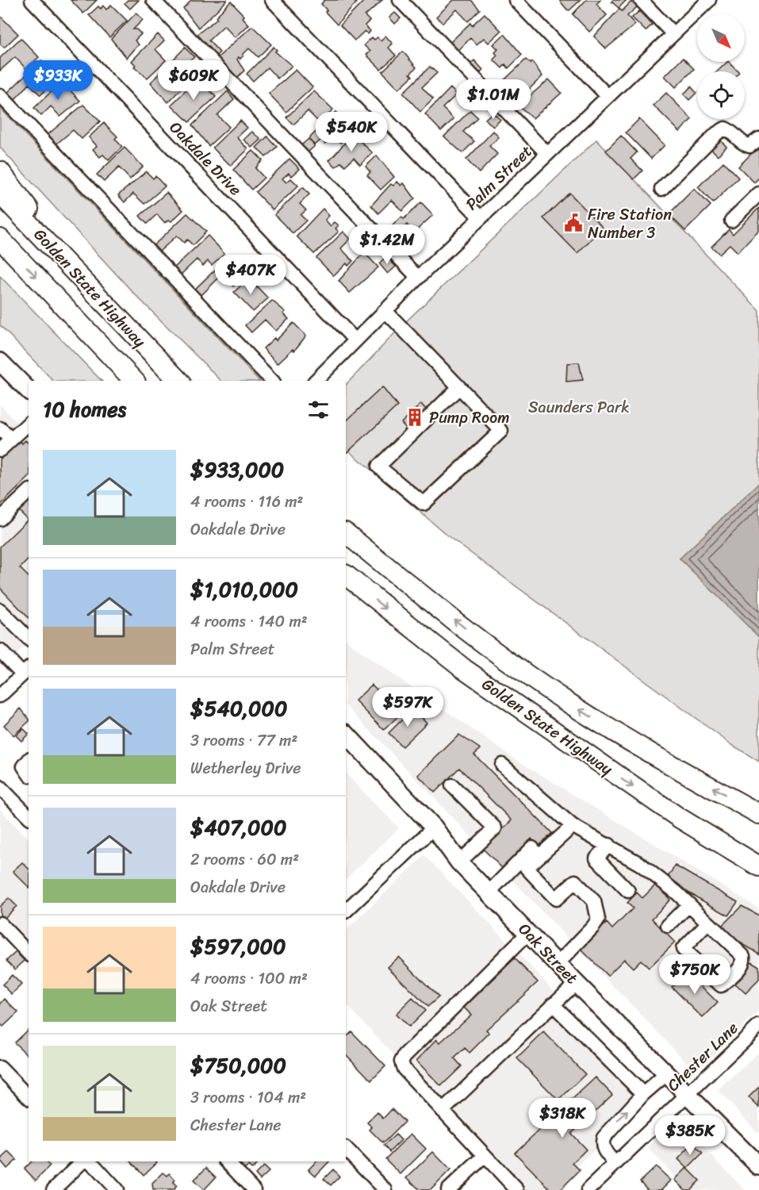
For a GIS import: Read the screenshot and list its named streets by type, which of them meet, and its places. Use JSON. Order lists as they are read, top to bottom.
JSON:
{
  "streets": {
    "highway": ["Golden State Highway"],
    "main road": ["Oak Street"],
    "street": ["Oakdale Drive", "Palm Street", "Chester Lane"]
  },
  "crossings": [
    ["Oakdale Drive", "Palm Street"],
    ["Oak Street", "Chester Lane"]
  ],
  "parks": ["Saunders Park"],
  "places": {
    "public building": ["Fire Station Number 3"],
    "building": ["Pump Room"]
  },
  "north": "bottom right",
  "page": {
    "price": [
      "$933K",
      "$609K",
      "$1.01M",
      "$540K",
      "$1.42M",
      "$407K",
      "$597K",
      "$750K",
      "$318K",
      "$385K"
    ],
    "heading": "10 homes",
    "list": [
      {
        "name": "$933,000",
        "note": "4 rooms · 116 m² · Oakdale Drive"
      },
      {
        "name": "$1,010,000",
        "note": "4 rooms · 140 m² · Palm Street"
      },
      {
        "name": "$540,000",
        "note": "3 rooms · 77 m² · Wetherley Drive"
      },
      {
        "name": "$407,000",
        "note": "2 rooms · 60 m² · Oakdale Drive"
      },
      {
        "name": "$597,000",
        "note": "4 rooms · 100 m² · Oak Street"
      },
      {
        "name": "$750,000",
        "note": "3 rooms · 104 m² · Chester Lane"
      }
    ]
  }
}
